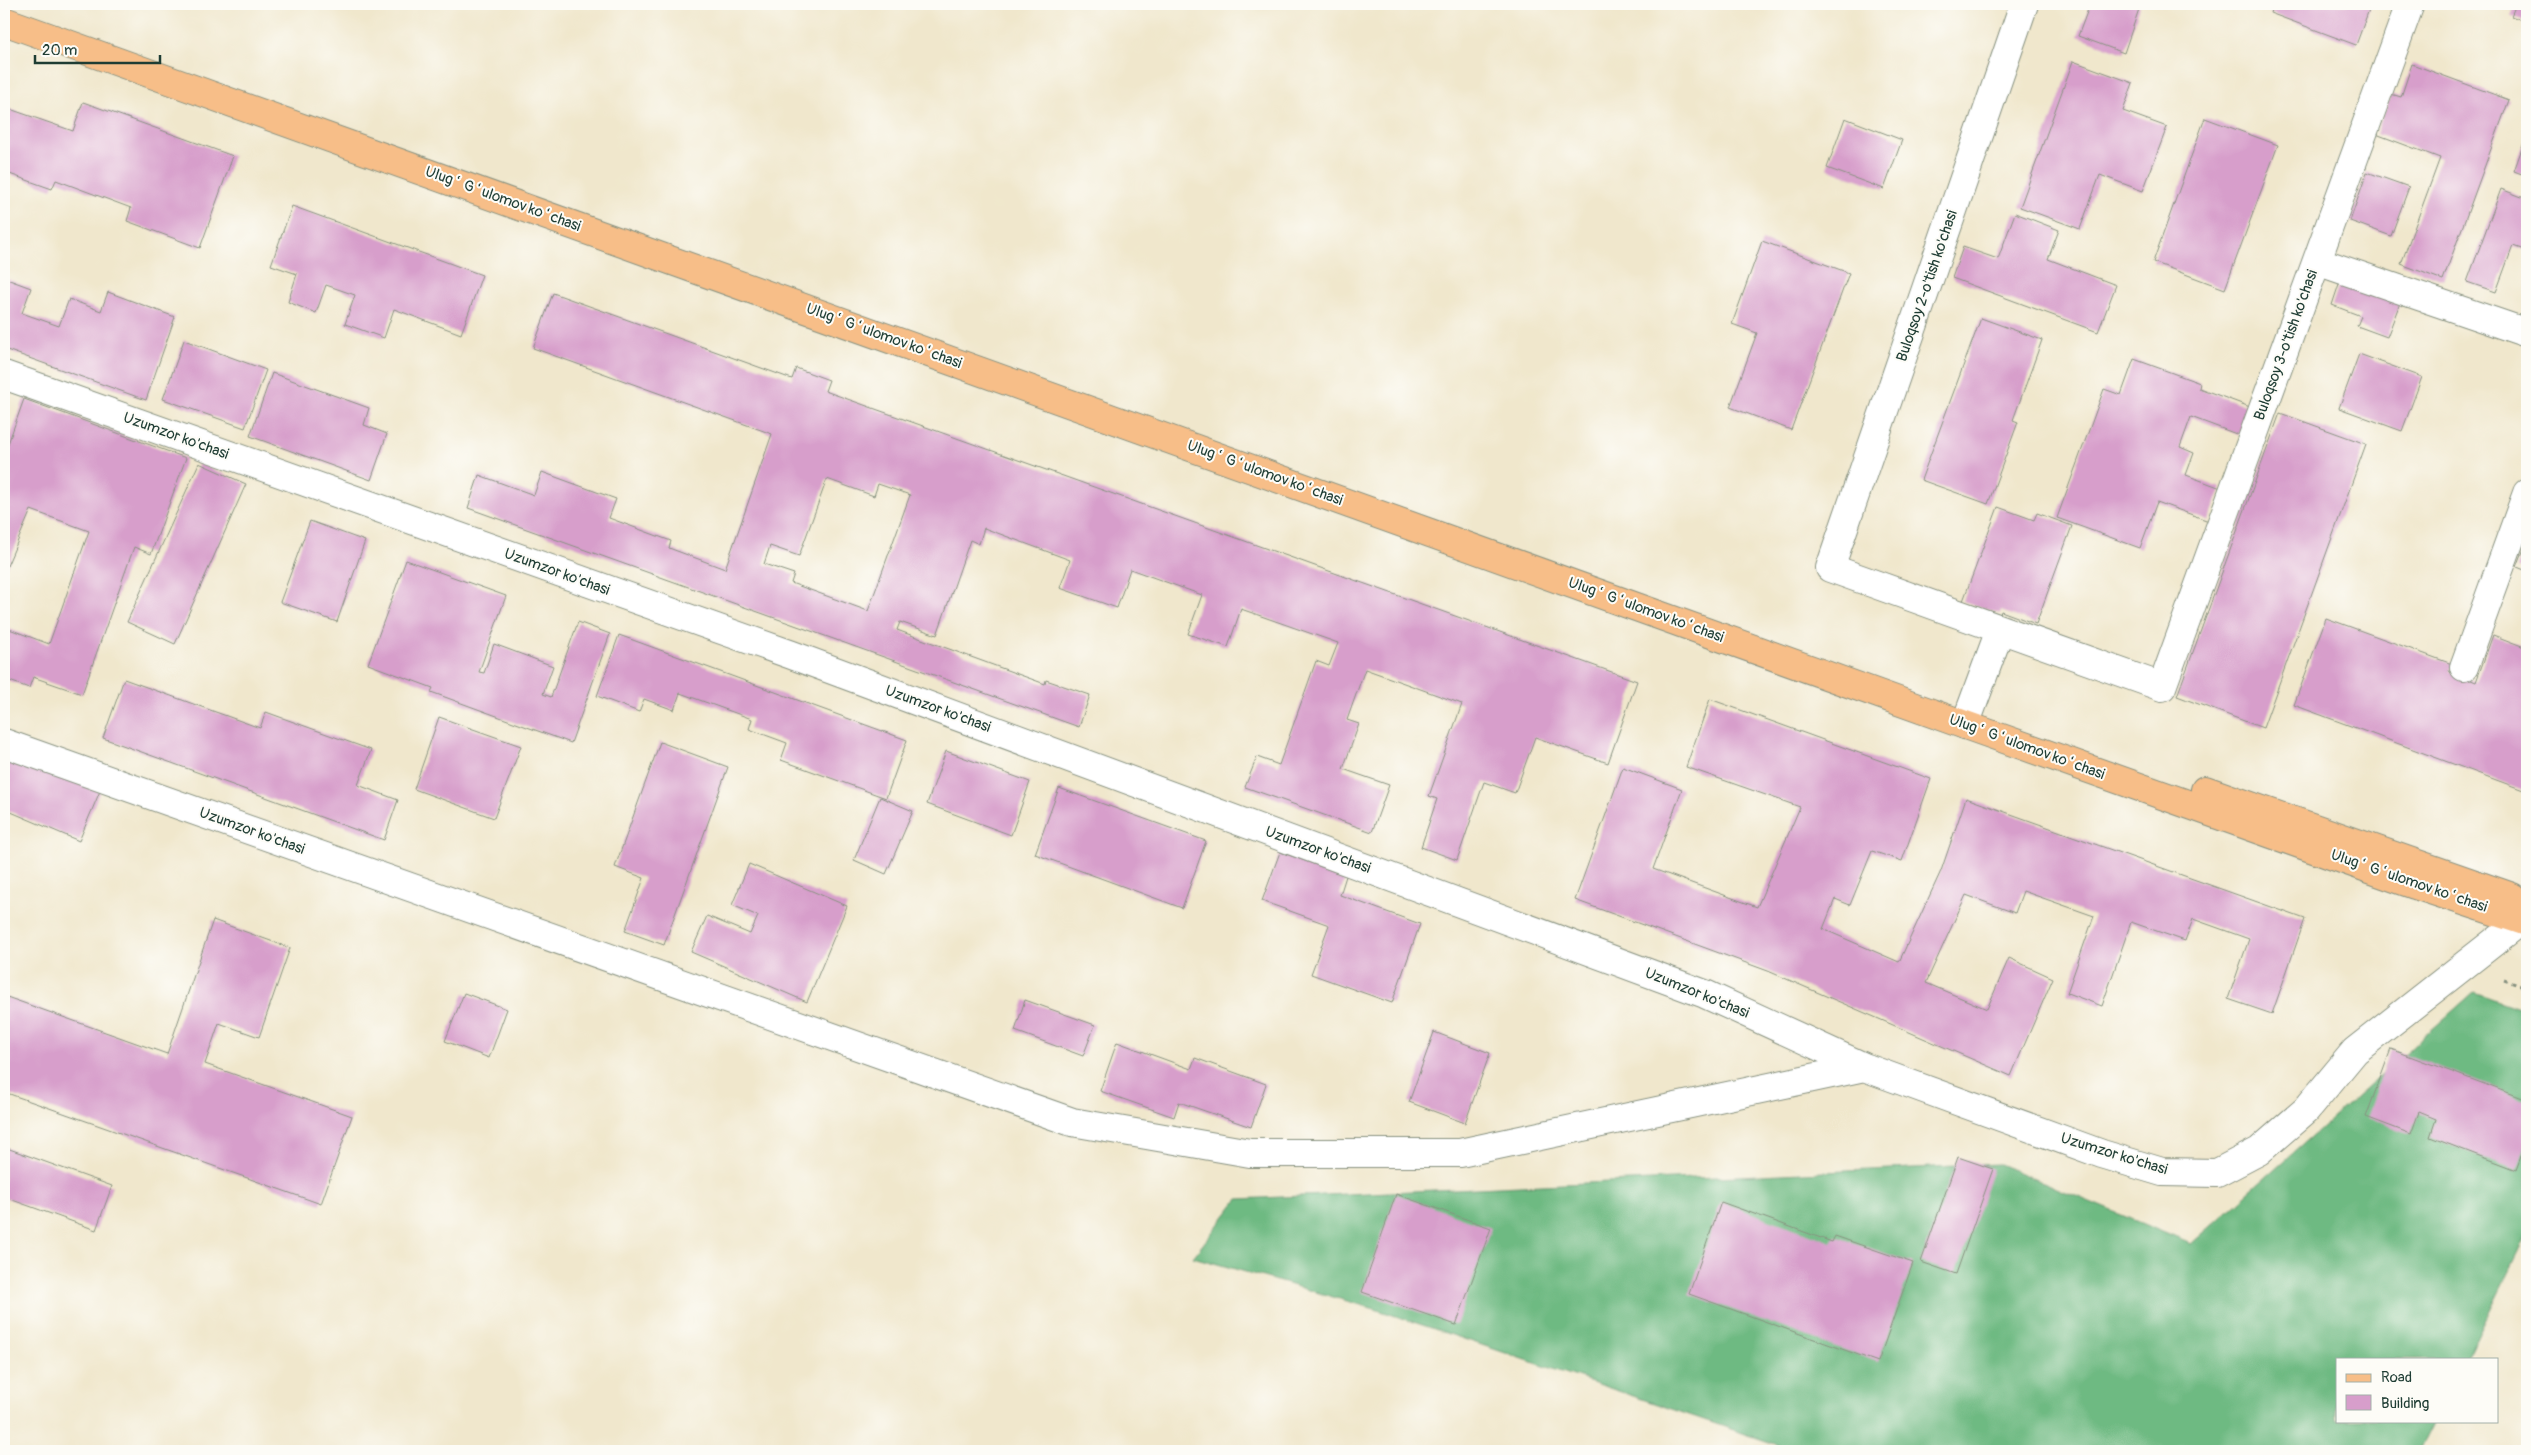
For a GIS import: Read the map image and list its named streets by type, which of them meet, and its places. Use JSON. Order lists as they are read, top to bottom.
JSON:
{
  "streets": {
    "main road": ["Ulugʻ Gʻulomov koʻchasi"],
    "street": ["Buloqsoy 2-o'tish ko'chasi", "Buloqsoy 3-o'tish ko'chasi", "Uzumzor ko'chasi"]
  },
  "crossings": [
    ["Ulugʻ Gʻulomov koʻchasi", "Uzumzor ko'chasi"],
    ["Buloqsoy 2-o'tish ko'chasi", "Buloqsoy 3-o'tish ko'chasi"]
  ],
  "legend": ["Road", "Building"],
  "scale_bar": "20 m"
}
